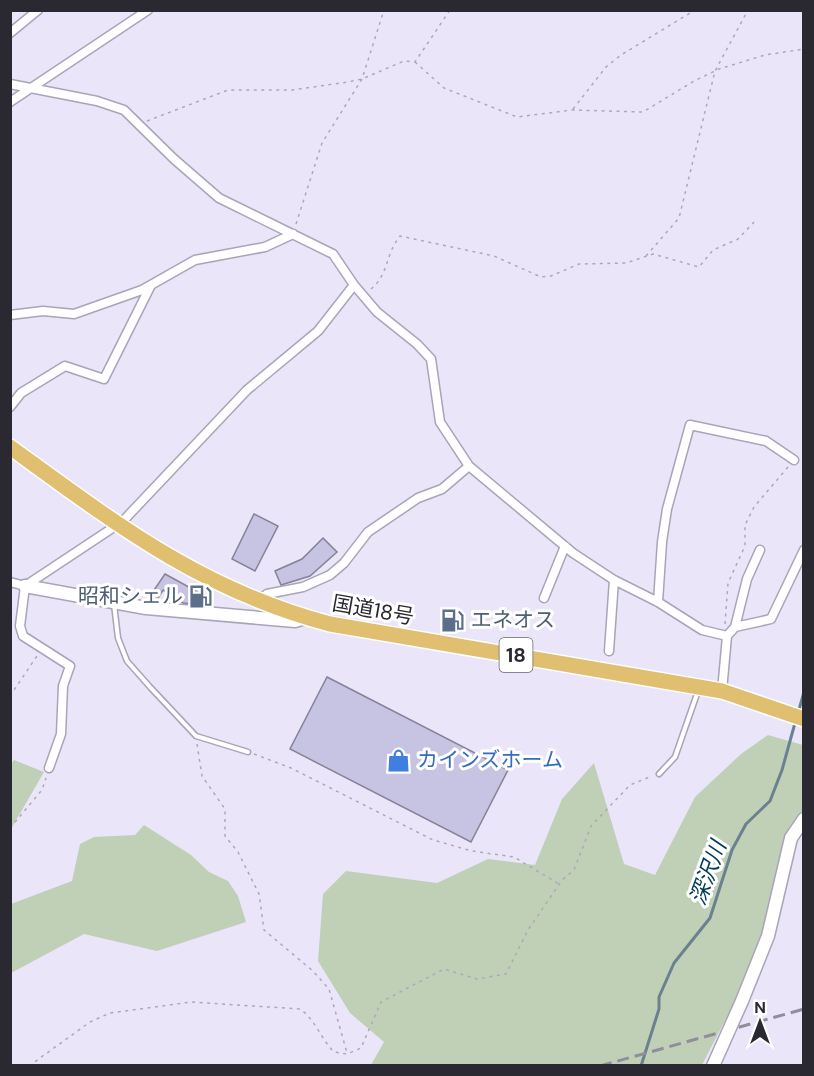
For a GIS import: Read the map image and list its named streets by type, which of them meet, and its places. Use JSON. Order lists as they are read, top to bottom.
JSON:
{
  "streets": {
    "highway": ["国道18号", "18"]
  },
  "water": ["深沢川"],
  "places": {
    "fuel station": ["昭和シェル", "エネオス"],
    "shop": ["カインズホーム"]
  },
  "north": "top"
}
